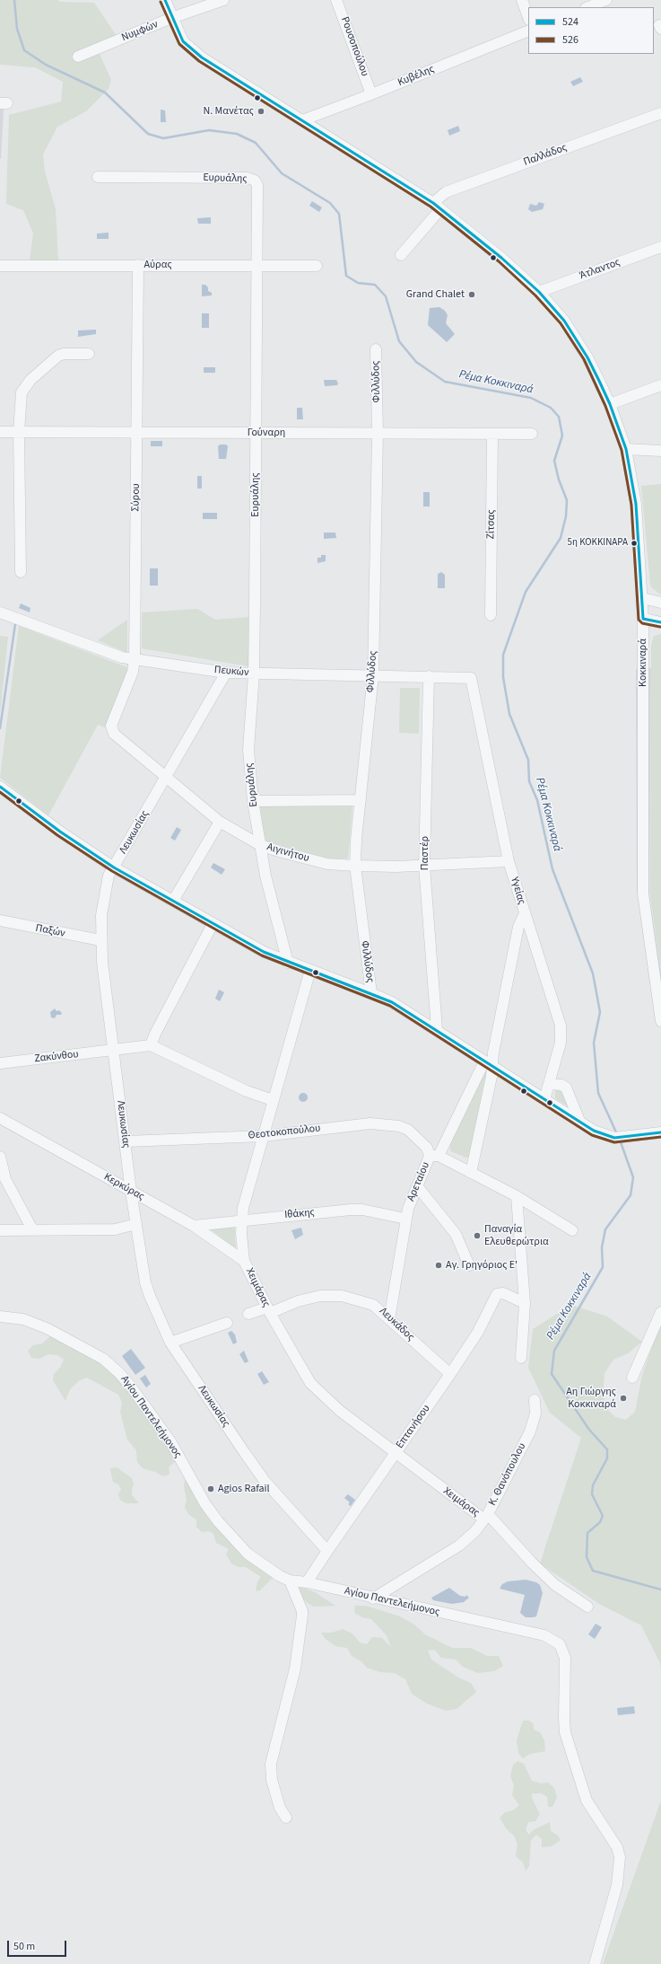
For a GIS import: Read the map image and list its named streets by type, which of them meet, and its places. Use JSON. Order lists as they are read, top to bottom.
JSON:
{
  "streets": {
    "street": [
      "Νυμφών",
      "Ρουσοπούλου",
      "Κυβέλης",
      "Παλλάδος",
      "Ευρυάλης",
      "Αύρας",
      "Άτλαντος",
      "Φιλλύδος",
      "Γούναρη",
      "Σύρου",
      "Ζίτσας",
      "Κοκκιναρά",
      "Πευκών",
      "Λευκωσίας",
      "Αιγινήτου",
      "Παστέρ",
      "Υγείας",
      "Παξών",
      "Ζακύνθου",
      "Θεοτοκοπούλου",
      "Αρεταίου",
      "Κερκύρας",
      "Ιθάκης",
      "Χειμάρας",
      "Λευκάδος",
      "Αγίου Παντελεήμονος",
      "Επτανήσου",
      "Κ. Θανόπουλου"
    ]
  },
  "crossings": [
    ["Νυμφών", "Κοκκιναρά"],
    ["Ρουσοπούλου", "Κυβέλης"],
    ["Κυβέλης", "Κοκκιναρά"],
    ["Παλλάδος", "Κοκκιναρά"],
    ["Ευρυάλης", "Αύρας"],
    ["Ευρυάλης", "Γούναρη"],
    ["Ευρυάλης", "Πευκών"],
    ["Ευρυάλης", "Αιγινήτου"],
    ["Αύρας", "Σύρου"],
    ["Άτλαντος", "Κοκκιναρά"],
    ["Φιλλύδος", "Γούναρη"],
    ["Φιλλύδος", "Πευκών"],
    ["Φιλλύδος", "Αιγινήτου"],
    ["Γούναρη", "Σύρου"],
    ["Γούναρη", "Ζίτσας"],
    ["Σύρου", "Πευκών"],
    ["Σύρου", "Αιγινήτου"],
    ["Πευκών", "Λευκωσίας"],
    ["Πευκών", "Παστέρ"],
    ["Πευκών", "Υγείας"],
    ["Λευκωσίας", "Αιγινήτου"],
    ["Λευκωσίας", "Παξών"],
    ["Λευκωσίας", "Ζακύνθου"],
    ["Λευκωσίας", "Θεοτοκοπούλου"],
    ["Λευκωσίας", "Κερκύρας"],
    ["Λευκωσίας", "Επτανήσου"],
    ["Αιγινήτου", "Παστέρ"],
    ["Αιγινήτου", "Υγείας"],
    ["Υγείας", "Αρεταίου"],
    ["Θεοτοκοπούλου", "Αρεταίου"],
    ["Θεοτοκοπούλου", "Χειμάρας"],
    ["Αρεταίου", "Ιθάκης"],
    ["Αρεταίου", "Λευκάδος"],
    ["Κερκύρας", "Ιθάκης"],
    ["Κερκύρας", "Χειμάρας"],
    ["Ιθάκης", "Χειμάρας"],
    ["Χειμάρας", "Λευκάδος"],
    ["Χειμάρας", "Επτανήσου"],
    ["Χειμάρας", "Κ. Θανόπουλου"],
    ["Λευκάδος", "Επτανήσου"],
    ["Αγίου Παντελεήμονος", "Επτανήσου"],
    ["Αγίου Παντελεήμονος", "Κ. Θανόπουλου"]
  ],
  "water": ["Ρέμα Κοκκιναρά"],
  "places": [
    "Ν. Μανέτας",
    "Grand Chalet",
    "5η ΚΟΚΚΙΝΑΡΑ",
    "Παναγία Ελευθερώτρια",
    "Αγ. Γρηγόριος Ε'",
    "Αη Γιώργης Κοκκιναρά",
    "Agios Rafail"
  ],
  "lines": ["transit line 524", "transit line 526"],
  "legend": ["524", "526"],
  "scale_bar": "50 m"
}
